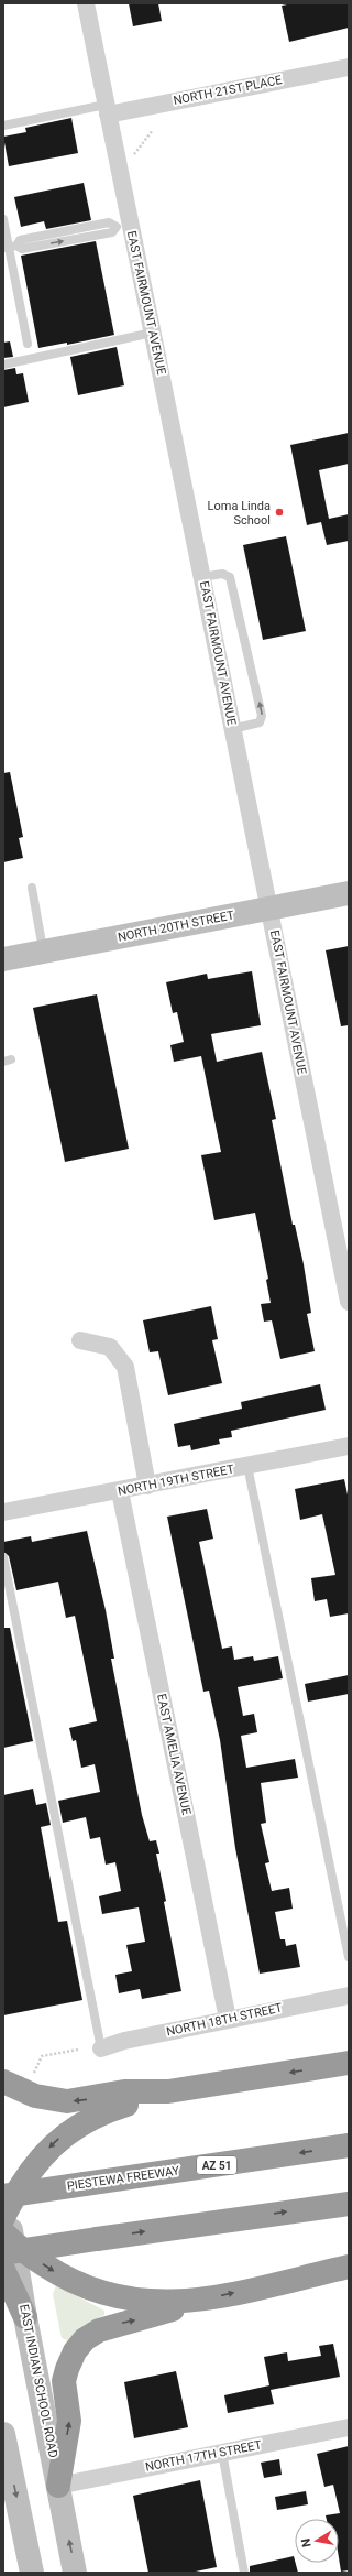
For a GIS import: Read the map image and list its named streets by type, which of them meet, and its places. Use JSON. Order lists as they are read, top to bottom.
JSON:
{
  "streets": {
    "highway": ["AZ 51", "PIESTEWA FREEWAY"],
    "main road": ["NORTH 20TH STREET", "EAST INDIAN SCHOOL ROAD"],
    "street": [
      "NORTH 21ST PLACE",
      "EAST FAIRMOUNT AVENUE",
      "NORTH 19TH STREET",
      "EAST AMELIA AVENUE",
      "NORTH 18TH STREET",
      "NORTH 17TH STREET"
    ]
  },
  "crossings": [
    ["NORTH 21ST PLACE", "EAST FAIRMOUNT AVENUE"],
    ["EAST FAIRMOUNT AVENUE", "NORTH 20TH STREET"],
    ["NORTH 19TH STREET", "EAST AMELIA AVENUE"],
    ["EAST AMELIA AVENUE", "NORTH 18TH STREET"],
    ["PIESTEWA FREEWAY", "EAST INDIAN SCHOOL ROAD"],
    ["EAST INDIAN SCHOOL ROAD", "NORTH 17TH STREET"]
  ],
  "places": ["Loma Linda School"],
  "north": "left"
}
